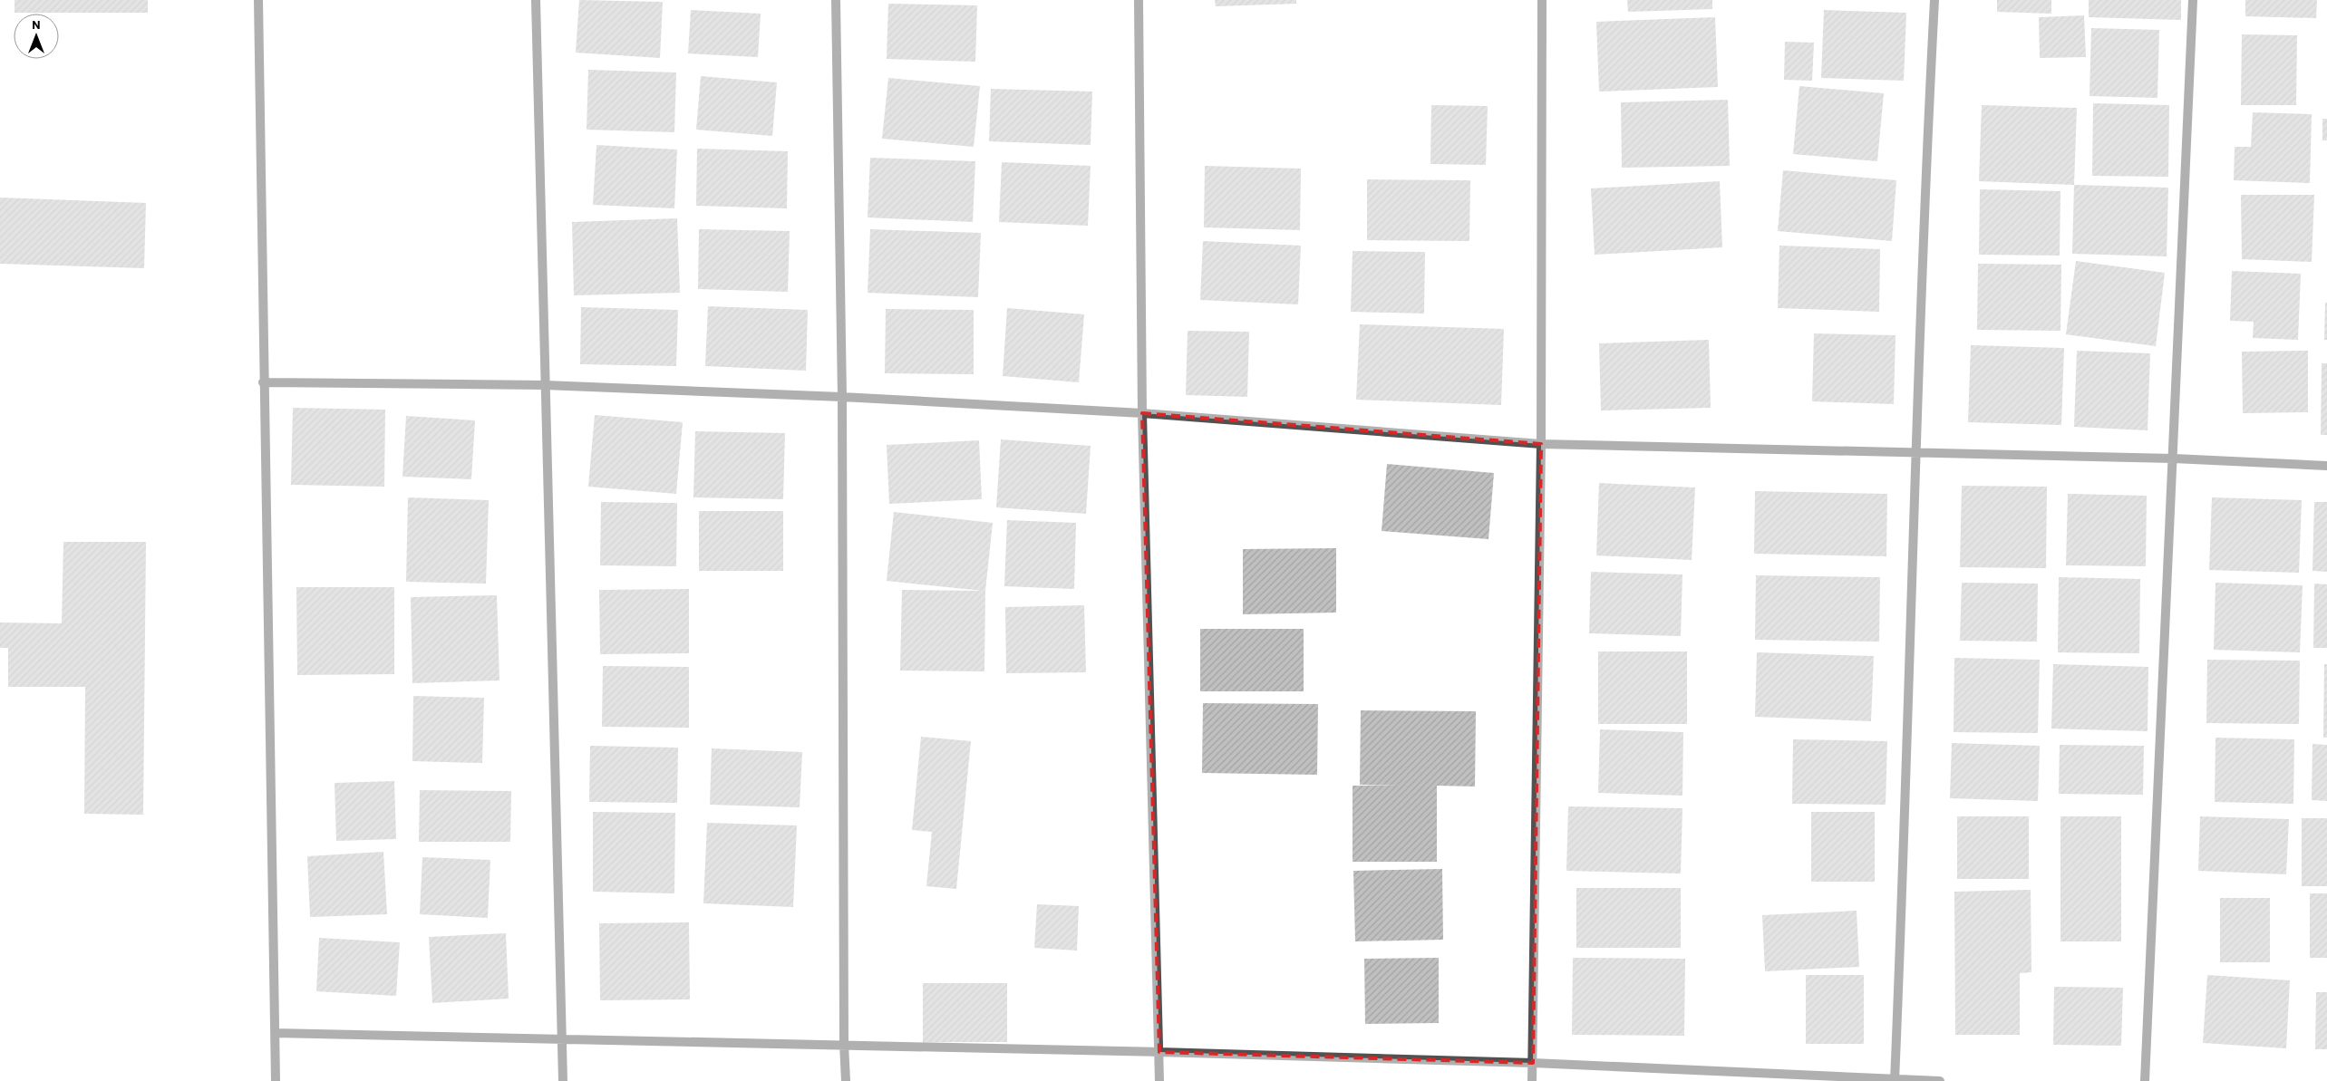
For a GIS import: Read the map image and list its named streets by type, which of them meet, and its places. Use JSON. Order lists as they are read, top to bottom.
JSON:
{
  "north": "top"
}
